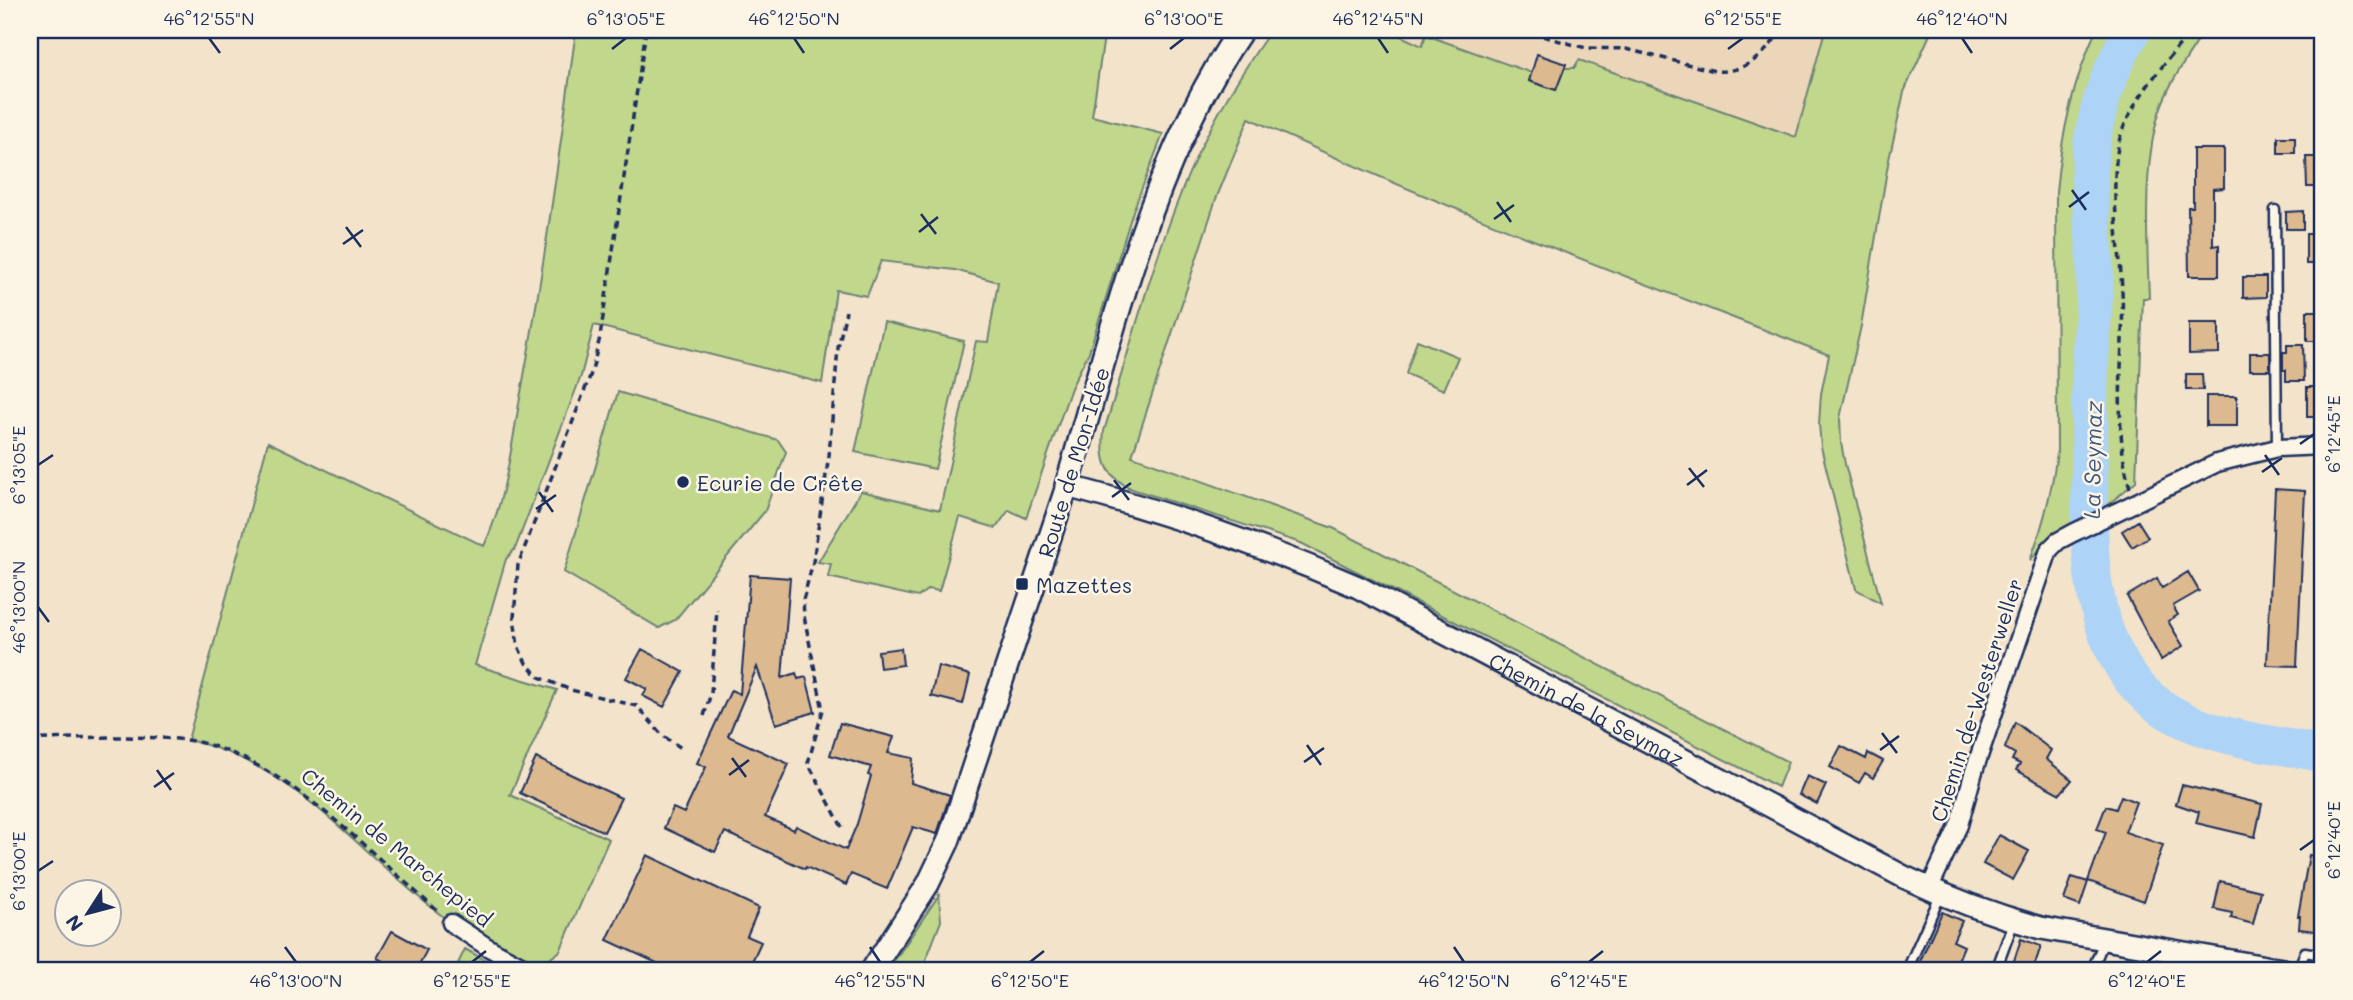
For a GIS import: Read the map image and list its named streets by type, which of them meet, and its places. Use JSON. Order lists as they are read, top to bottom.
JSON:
{
  "streets": {
    "main road": ["Route de Mon-Idée"],
    "street": ["Chemin de-Westerweller", "Chemin de la Seymaz", "Chemin de Marchepied"]
  },
  "crossings": [
    ["Route de Mon-Idée", "Chemin de la Seymaz"],
    ["Chemin de-Westerweller", "Chemin de la Seymaz"]
  ],
  "water": ["La Seymaz"],
  "places": {
    "other": ["Ecurie de Crête"],
    "transit": ["Mazettes"]
  },
  "north": "bottom left",
  "coordinates": [
    "46°12'55\"N",
    "6°13'05\"E",
    "46°12'50\"N",
    "6°13'00\"E",
    "46°12'45\"N",
    "6°12'55\"E",
    "46°12'40\"N",
    "6°12'45\"E",
    "46°13'00\"N",
    "6°12'40\"E",
    "6°12'50\"E"
  ]
}
